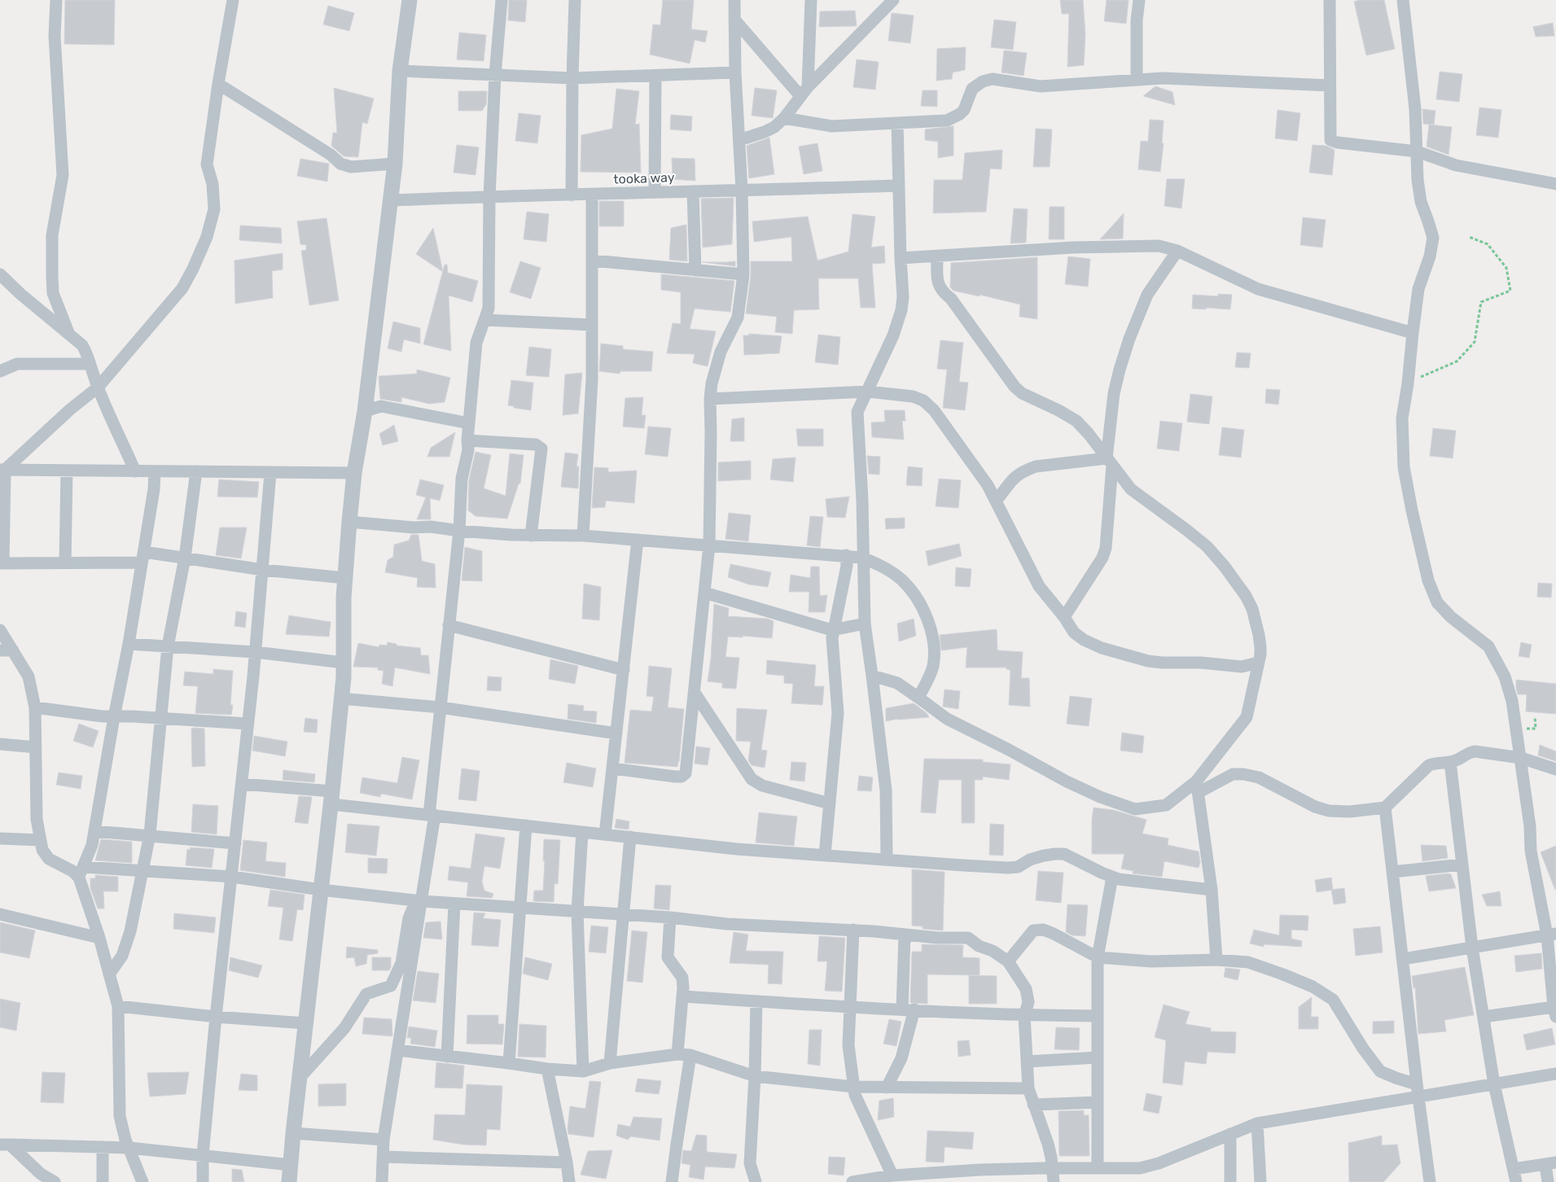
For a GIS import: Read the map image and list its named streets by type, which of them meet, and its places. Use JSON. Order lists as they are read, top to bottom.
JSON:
{
  "streets": {
    "street": ["tooka way"]
  }
}
